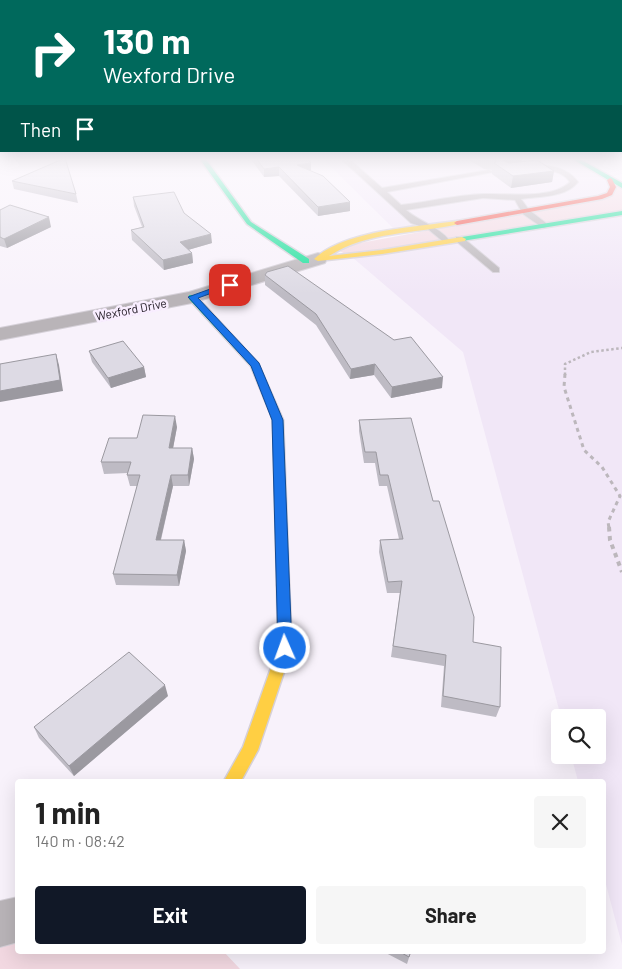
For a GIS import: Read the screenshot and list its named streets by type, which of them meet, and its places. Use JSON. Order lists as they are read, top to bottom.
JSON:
{
  "streets": {
    "main road": ["Wexford Drive"]
  },
  "page": {
    "turn": ["130 m", "Wexford Drive"],
    "then": "Then",
    "heading": ["1 min", "140 m · 08:42"],
    "buttons": ["Exit", "Share"]
  }
}
